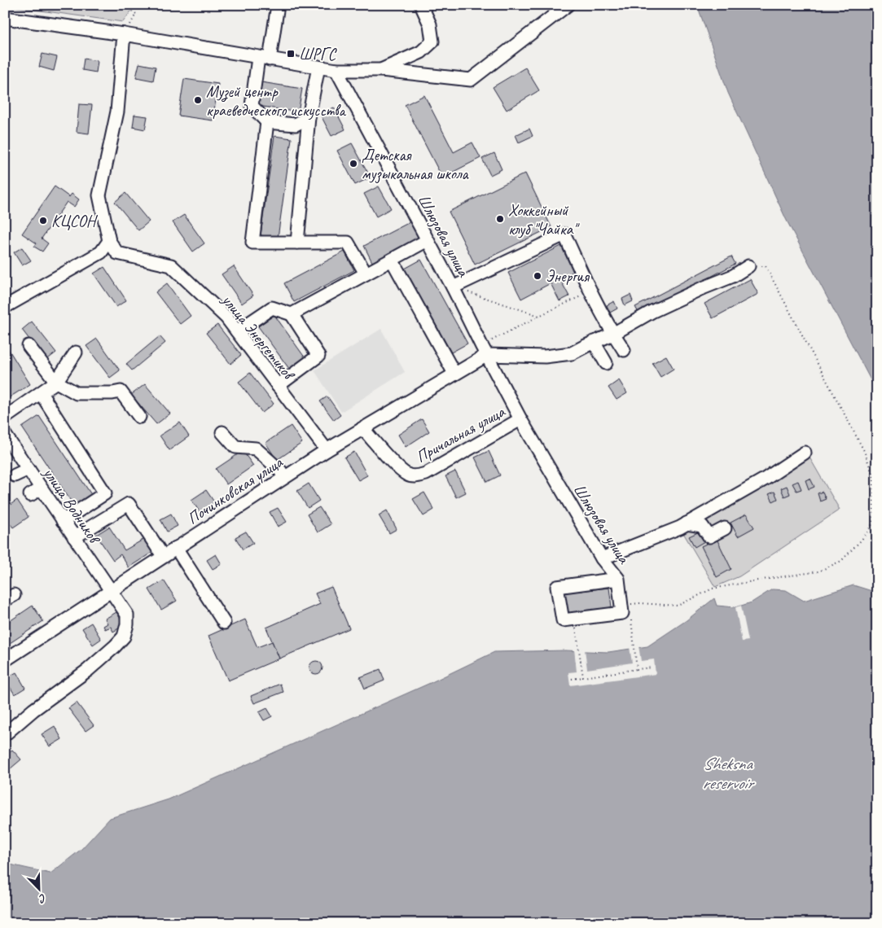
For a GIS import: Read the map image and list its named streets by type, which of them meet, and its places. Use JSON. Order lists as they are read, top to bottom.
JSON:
{
  "streets": {
    "street": [
      "Шлюзовая улица",
      "улица Энергетиков",
      "Причальная улица",
      "Починковская улица",
      "улица Водников"
    ]
  },
  "crossings": [
    ["Шлюзовая улица", "Причальная улица"],
    ["Шлюзовая улица", "Починковская улица"],
    ["улица Энергетиков", "Починковская улица"],
    ["Причальная улица", "Починковская улица"],
    ["Починковская улица", "улица Водников"]
  ],
  "water": ["Sheksna reservoir"],
  "places": {
    "transit": ["ШРГС"],
    "other": [
      "Музей центр краеведческого искусства",
      "Детская музыкальная школа",
      "Хоккейный клуб \"Чайка\"",
      "КЦСОН",
      "Энергия"
    ]
  },
  "north": "bottom right"
}
